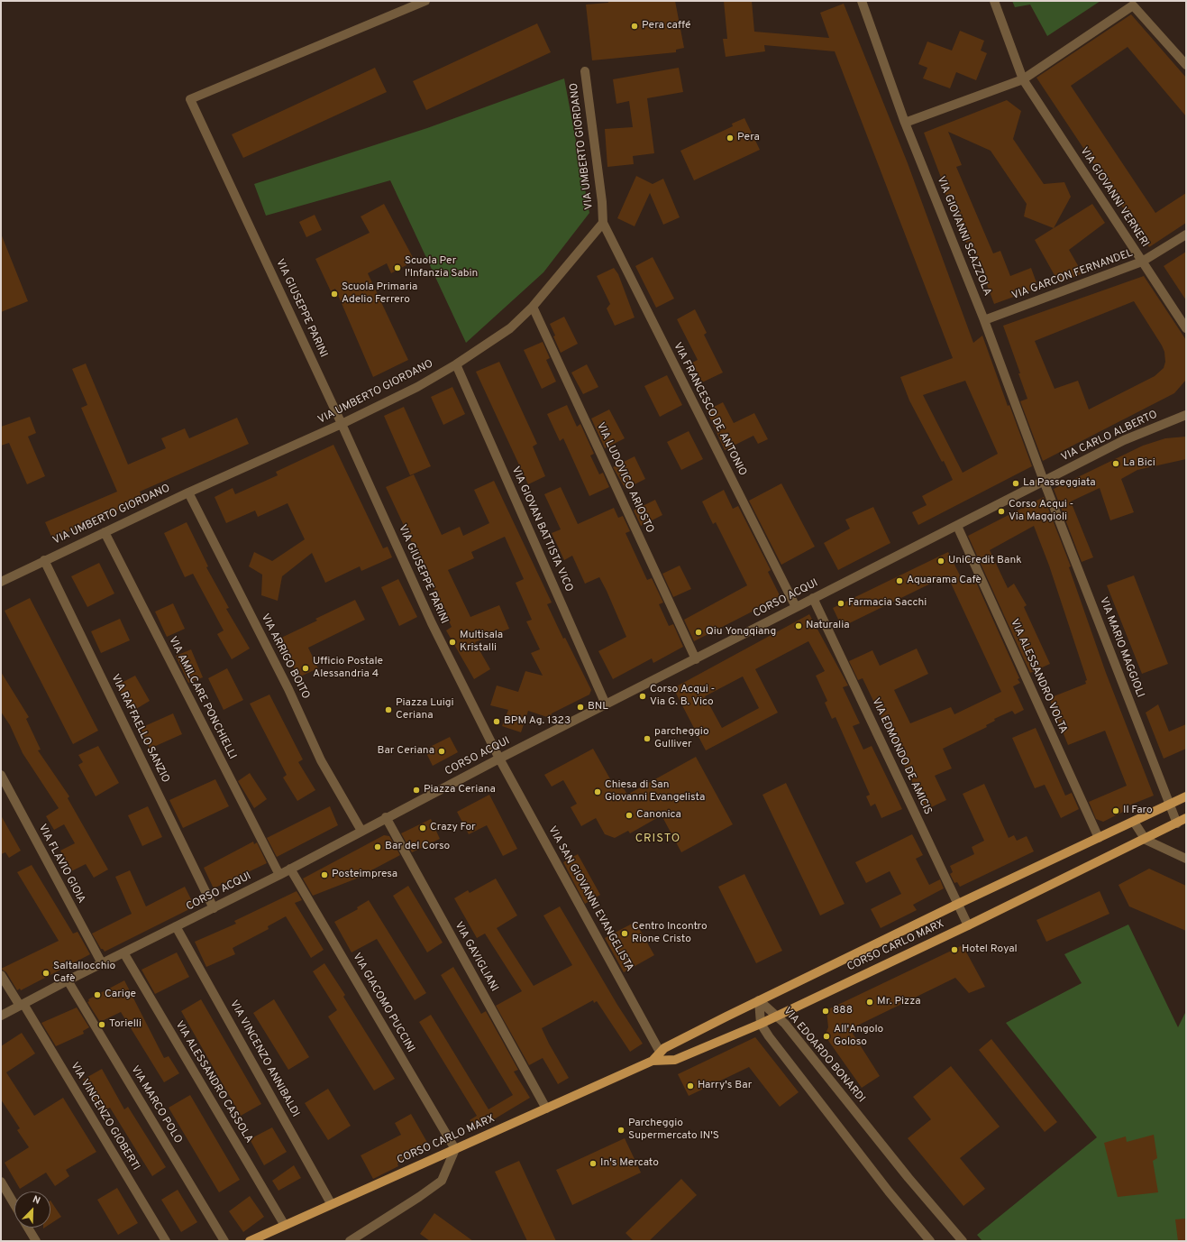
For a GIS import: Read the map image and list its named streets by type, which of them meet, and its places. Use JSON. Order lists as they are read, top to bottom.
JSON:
{
  "streets": {
    "main road": ["CORSO CARLO MARX"],
    "street": [
      "VIA UMBERTO GIORDANO",
      "VIA GIOVANNI VERNERI",
      "VIA GIOVANNI SCAZZOLA",
      "VIA GARCON FERNANDEL",
      "VIA GIUSEPPE PARINI",
      "VIA FRANCESCO DE ANTONIO",
      "VIA CARLO ALBERTO",
      "VIA LUDOVICO ARIOSTO",
      "VIA GIOVAN BATTISTA VICO",
      "CORSO ACQUI",
      "VIA MARIO MAGGIOLI",
      "VIA ARRIGO BOITO",
      "VIA ALESSANDRO VOLTA",
      "VIA AMILCARE PONCHIELLI",
      "VIA RAFFAELLO SANZIO",
      "VIA EDMONDO DE AMICIS",
      "VIA FLAVIO GIOIA",
      "VIA SAN GIOVANNI EVANGELISTA",
      "VIA GAVIGLIANI",
      "VIA GIACOMO PUCCINI",
      "VIA EDOARDO BONARDI",
      "VIA VINCENZO ANNIBALDI",
      "VIA ALESSANDRO CASSOLA",
      "VIA MARCO POLO",
      "VIA VINCENZO GIOBERTI"
    ]
  },
  "crossings": [
    ["VIA UMBERTO GIORDANO", "VIA GIUSEPPE PARINI"],
    ["VIA UMBERTO GIORDANO", "VIA FRANCESCO DE ANTONIO"],
    ["VIA UMBERTO GIORDANO", "VIA LUDOVICO ARIOSTO"],
    ["VIA UMBERTO GIORDANO", "VIA GIOVAN BATTISTA VICO"],
    ["VIA UMBERTO GIORDANO", "VIA ARRIGO BOITO"],
    ["VIA UMBERTO GIORDANO", "VIA AMILCARE PONCHIELLI"],
    ["VIA UMBERTO GIORDANO", "VIA RAFFAELLO SANZIO"],
    ["VIA GIOVANNI VERNERI", "VIA GARCON FERNANDEL"],
    ["VIA GIOVANNI SCAZZOLA", "VIA GARCON FERNANDEL"],
    ["VIA GIOVANNI SCAZZOLA", "VIA CARLO ALBERTO"],
    ["VIA GIOVANNI SCAZZOLA", "CORSO ACQUI"],
    ["VIA GIOVANNI SCAZZOLA", "VIA MARIO MAGGIOLI"],
    ["VIA GIUSEPPE PARINI", "CORSO ACQUI"],
    ["VIA GIUSEPPE PARINI", "VIA SAN GIOVANNI EVANGELISTA"],
    ["VIA FRANCESCO DE ANTONIO", "CORSO ACQUI"],
    ["VIA CARLO ALBERTO", "CORSO ACQUI"],
    ["VIA CARLO ALBERTO", "VIA MARIO MAGGIOLI"],
    ["VIA LUDOVICO ARIOSTO", "CORSO ACQUI"],
    ["VIA GIOVAN BATTISTA VICO", "CORSO ACQUI"],
    ["CORSO ACQUI", "VIA MARIO MAGGIOLI"],
    ["CORSO ACQUI", "VIA ARRIGO BOITO"],
    ["CORSO ACQUI", "VIA ALESSANDRO VOLTA"],
    ["CORSO ACQUI", "VIA AMILCARE PONCHIELLI"],
    ["CORSO ACQUI", "VIA RAFFAELLO SANZIO"],
    ["CORSO ACQUI", "VIA EDMONDO DE AMICIS"],
    ["CORSO ACQUI", "VIA FLAVIO GIOIA"],
    ["CORSO ACQUI", "VIA SAN GIOVANNI EVANGELISTA"],
    ["CORSO ACQUI", "VIA GAVIGLIANI"],
    ["CORSO ACQUI", "VIA GIACOMO PUCCINI"],
    ["CORSO ACQUI", "VIA VINCENZO ANNIBALDI"],
    ["CORSO ACQUI", "VIA ALESSANDRO CASSOLA"],
    ["CORSO ACQUI", "VIA MARCO POLO"],
    ["CORSO ACQUI", "VIA VINCENZO GIOBERTI"],
    ["VIA MARIO MAGGIOLI", "CORSO CARLO MARX"],
    ["VIA ALESSANDRO VOLTA", "CORSO CARLO MARX"],
    ["VIA EDMONDO DE AMICIS", "CORSO CARLO MARX"],
    ["VIA SAN GIOVANNI EVANGELISTA", "CORSO CARLO MARX"],
    ["CORSO CARLO MARX", "VIA GAVIGLIANI"],
    ["CORSO CARLO MARX", "VIA GIACOMO PUCCINI"],
    ["CORSO CARLO MARX", "VIA EDOARDO BONARDI"],
    ["CORSO CARLO MARX", "VIA VINCENZO ANNIBALDI"],
    ["CORSO CARLO MARX", "VIA ALESSANDRO CASSOLA"]
  ],
  "districts": ["CRISTO"],
  "places": [
    "Pera caffé",
    "Pera",
    "Scuola Per l'Infanzia Sabin",
    "Scuola Primaria Adelio Ferrero",
    "La Bici",
    "La Passeggiata",
    "Corso Acqui - Via Maggioli",
    "UniCredit Bank",
    "Aquarama Cafè",
    "Farmacia Sacchi",
    "Naturalia",
    "Qiu Yongqiang",
    "Multisala Kristalli",
    "Ufficio Postale Alessandria 4",
    "Corso Acqui - Via G. B. Vico",
    "BNL",
    "Piazza Luigi Ceriana",
    "BPM Ag. 1323",
    "parcheggio Gulliver",
    "Bar Ceriana",
    "Piazza Ceriana",
    "Chiesa di San Giovanni Evangelista",
    "Il Faro",
    "Canonica",
    "Crazy For",
    "Bar del Corso",
    "Posteimpresa",
    "Centro Incontro Rione Cristo",
    "Hotel Royal",
    "Saltallocchio Cafè",
    "Carige",
    "Mr. Pizza",
    "888",
    "Torielli",
    "All'Angolo Goloso",
    "Harry's Bar",
    "Parcheggio Supermercato IN'S",
    "In's Mercato"
  ],
  "north": "top right"
}
